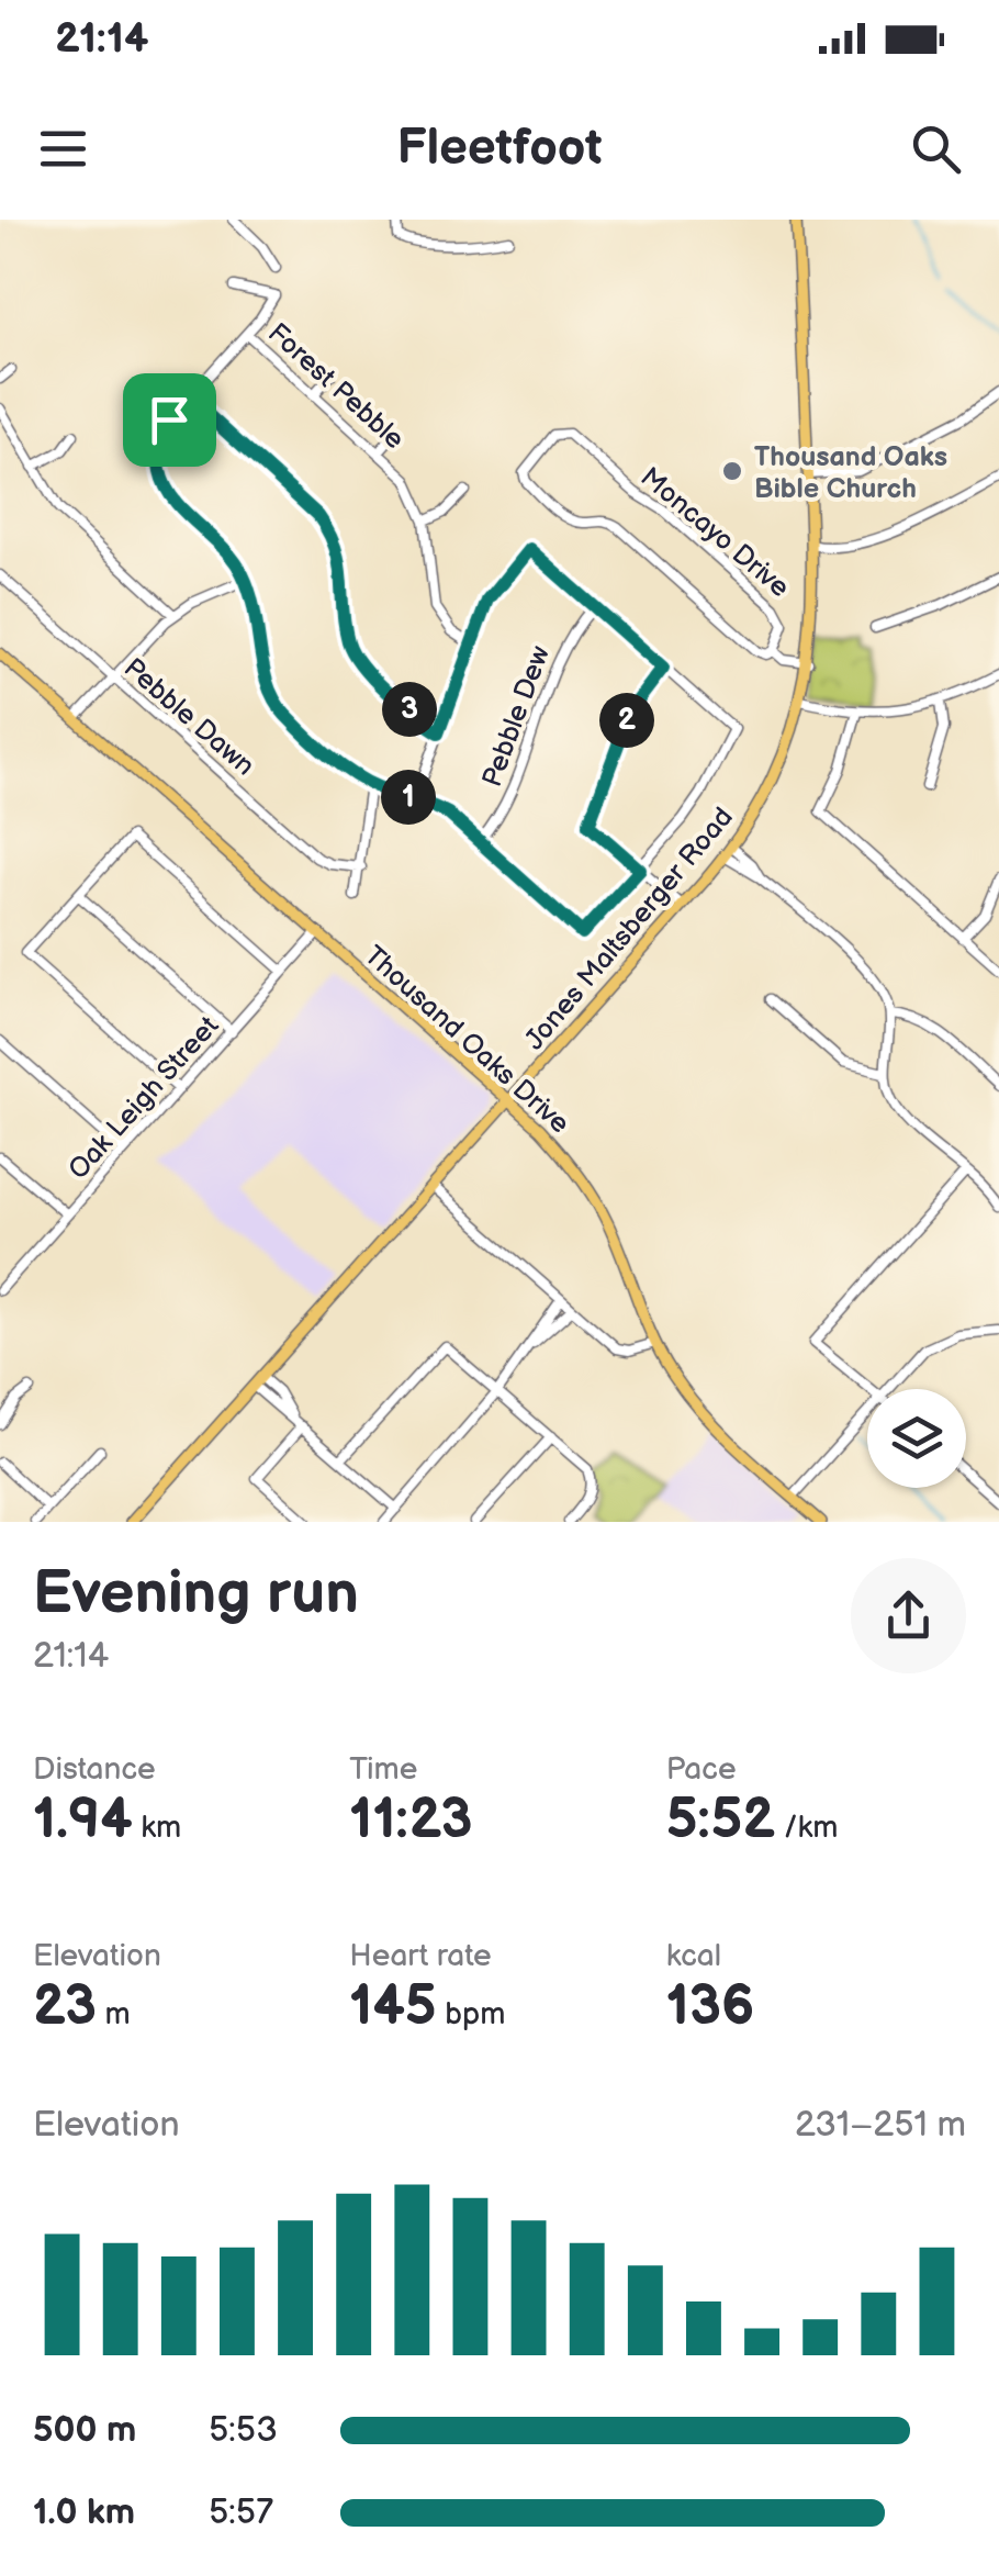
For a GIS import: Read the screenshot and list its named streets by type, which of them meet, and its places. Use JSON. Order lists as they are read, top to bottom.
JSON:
{
  "streets": {
    "main road": ["Jones Maltsberger Road", "Thousand Oaks Drive"],
    "street": [
      "Forest Pebble",
      "Moncayo Drive",
      "Pebble Dawn",
      "Pebble Dew",
      "Oak Leigh Street"
    ]
  },
  "crossings": [
    ["Jones Maltsberger Road", "Thousand Oaks Drive"],
    ["Thousand Oaks Drive", "Oak Leigh Street"]
  ],
  "places": ["Thousand Oaks Bible Church"],
  "page": {
    "status": "21:14",
    "header": "Fleetfoot",
    "pins": ["3", "2", "1"],
    "heading": ["Evening run", "21:14"],
    "stats": [
      ["Distance", "1.94 km"],
      ["Time", "11:23"],
      ["Pace", "5:52 /km"],
      ["Elevation", "23 m"],
      ["Heart rate", "145 bpm"],
      ["kcal", "136"]
    ],
    "chart": ["Elevation", "231–251 m"],
    "list": [
      {
        "name": "500 m",
        "note": "5:53"
      },
      {
        "name": "1.0 km",
        "note": "5:57"
      }
    ]
  }
}
